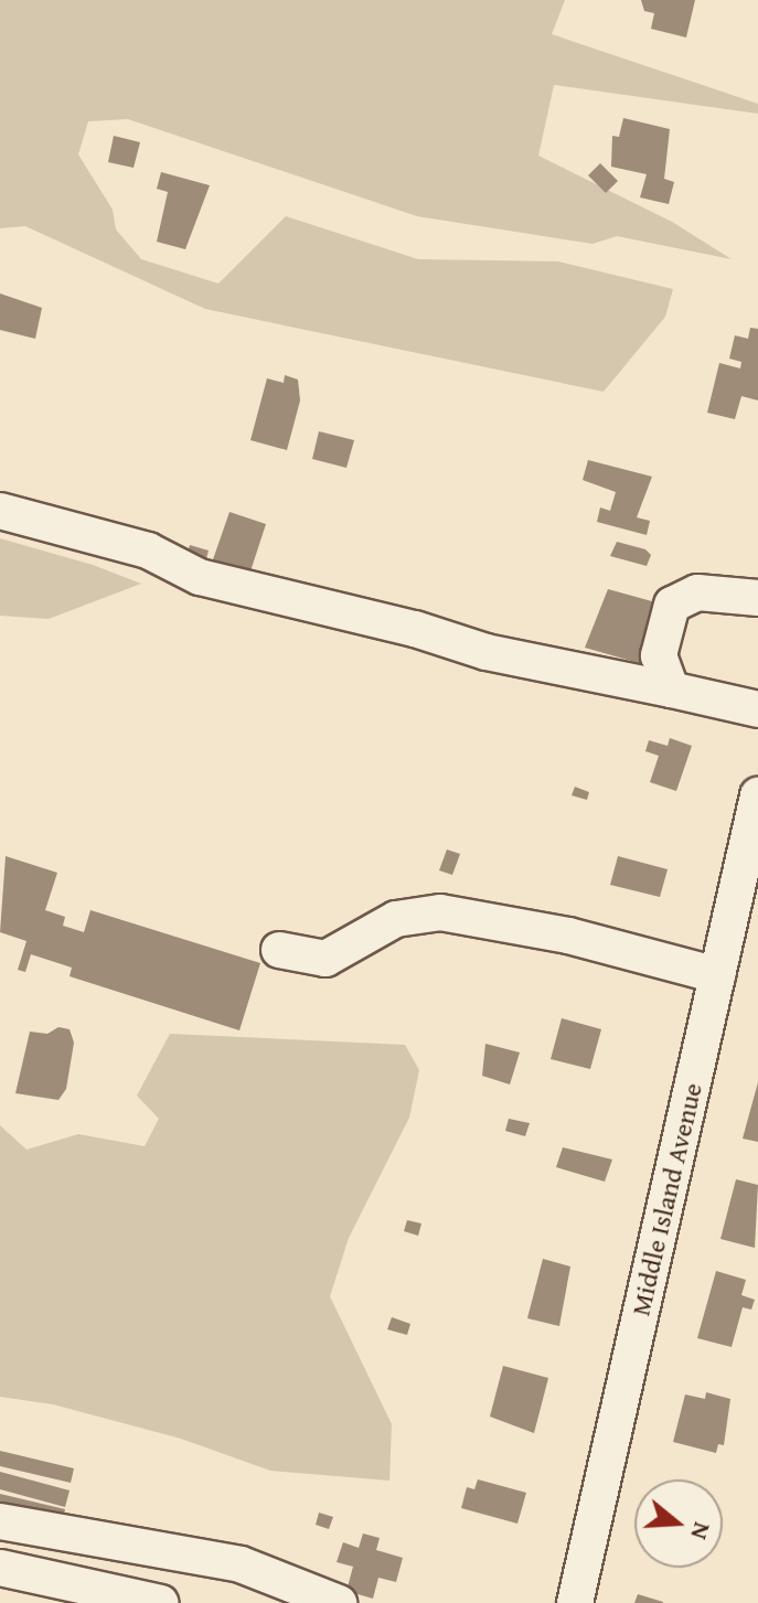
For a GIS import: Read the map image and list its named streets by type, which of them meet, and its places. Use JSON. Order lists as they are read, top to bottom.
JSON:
{
  "streets": {
    "street": ["Middle Island Avenue"]
  },
  "north": "right"
}
